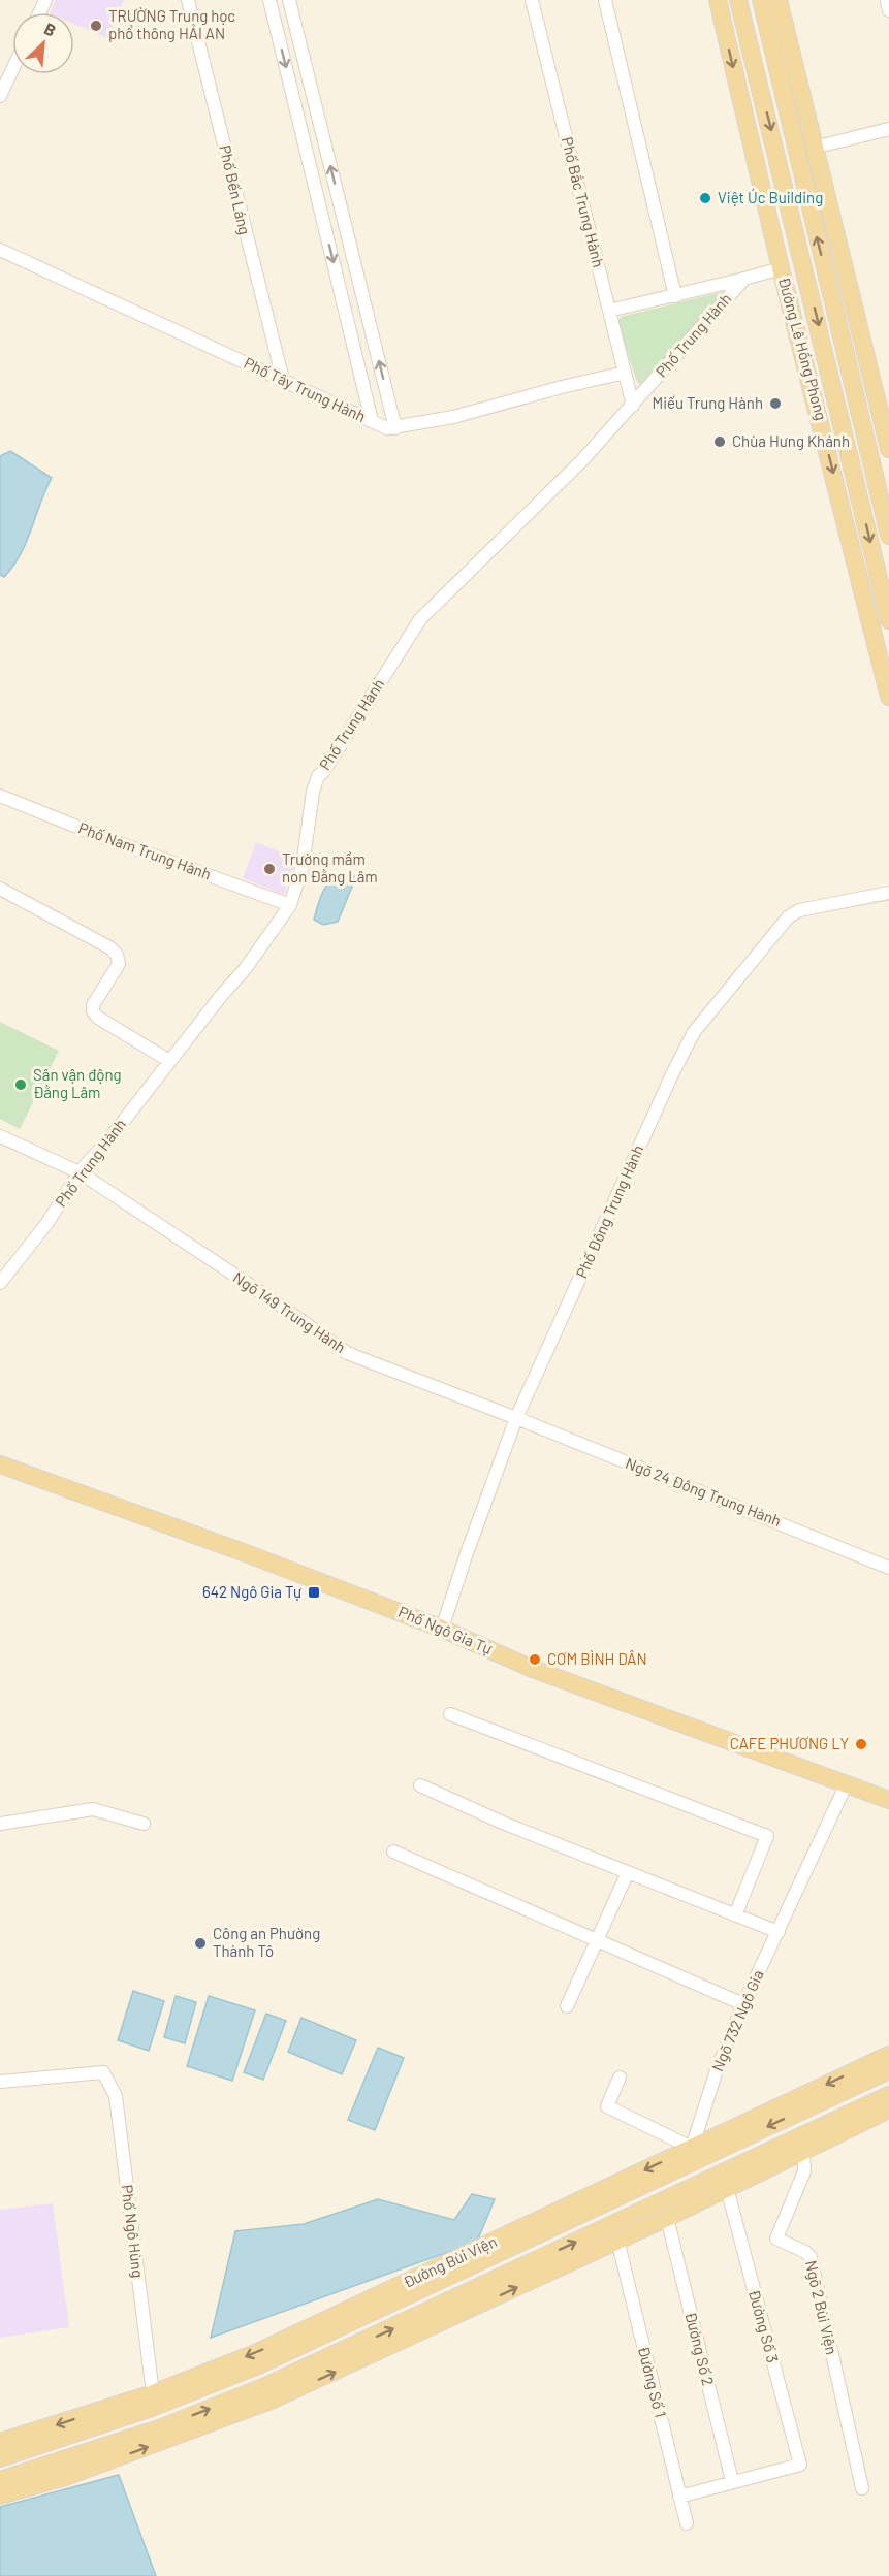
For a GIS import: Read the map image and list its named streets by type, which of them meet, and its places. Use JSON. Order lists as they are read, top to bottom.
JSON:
{
  "streets": {
    "main road": ["Đường Lê Hồng Phong", "Phố Ngô Gia Tự", "Đường Bùi Viện"],
    "street": [
      "Phố Bến Láng",
      "Phố Bắc Trung Hành",
      "Phố Trung Hành",
      "Phố Tây Trung Hành",
      "Phố Nam Trung Hành",
      "Phố Đông Trung Hành",
      "Ngõ 149 Trung Hành",
      "Ngõ 24 Đông Trung Hành",
      "Ngõ 732 Ngô Gia",
      "Phố Ngô Hùng",
      "Ngõ 2 Bùi Viện",
      "Đường Số 3",
      "Đường Số 2",
      "Đường Số 1"
    ]
  },
  "crossings": [
    ["Phố Bến Láng", "Phố Tây Trung Hành"],
    ["Phố Bắc Trung Hành", "Phố Trung Hành"],
    ["Phố Bắc Trung Hành", "Phố Tây Trung Hành"],
    ["Phố Trung Hành", "Phố Nam Trung Hành"],
    ["Phố Trung Hành", "Ngõ 149 Trung Hành"],
    ["Phố Đông Trung Hành", "Ngõ 149 Trung Hành"],
    ["Phố Đông Trung Hành", "Ngõ 24 Đông Trung Hành"],
    ["Phố Đông Trung Hành", "Phố Ngô Gia Tự"],
    ["Ngõ 149 Trung Hành", "Ngõ 24 Đông Trung Hành"],
    ["Phố Ngô Gia Tự", "Ngõ 732 Ngô Gia"],
    ["Ngõ 732 Ngô Gia", "Đường Bùi Viện"],
    ["Phố Ngô Hùng", "Đường Bùi Viện"],
    ["Đường Số 3", "Đường Số 2"]
  ],
  "places": {
    "other": [
      "TRƯỜNG Trung học phổ thông HẢI AN",
      "Việt Úc Building",
      "Miếu Trung Hành",
      "Chùa Hưng Khánh",
      "Trường mầm non Đằng Lâm",
      "Sân vận động Đằng Lâm",
      "CƠM BÌNH DÂN",
      "CAFE PHƯƠNG LY",
      "Công an Phường Thành Tô"
    ],
    "transit": ["642 Ngô Gia Tự"]
  },
  "north": "top right"
}
